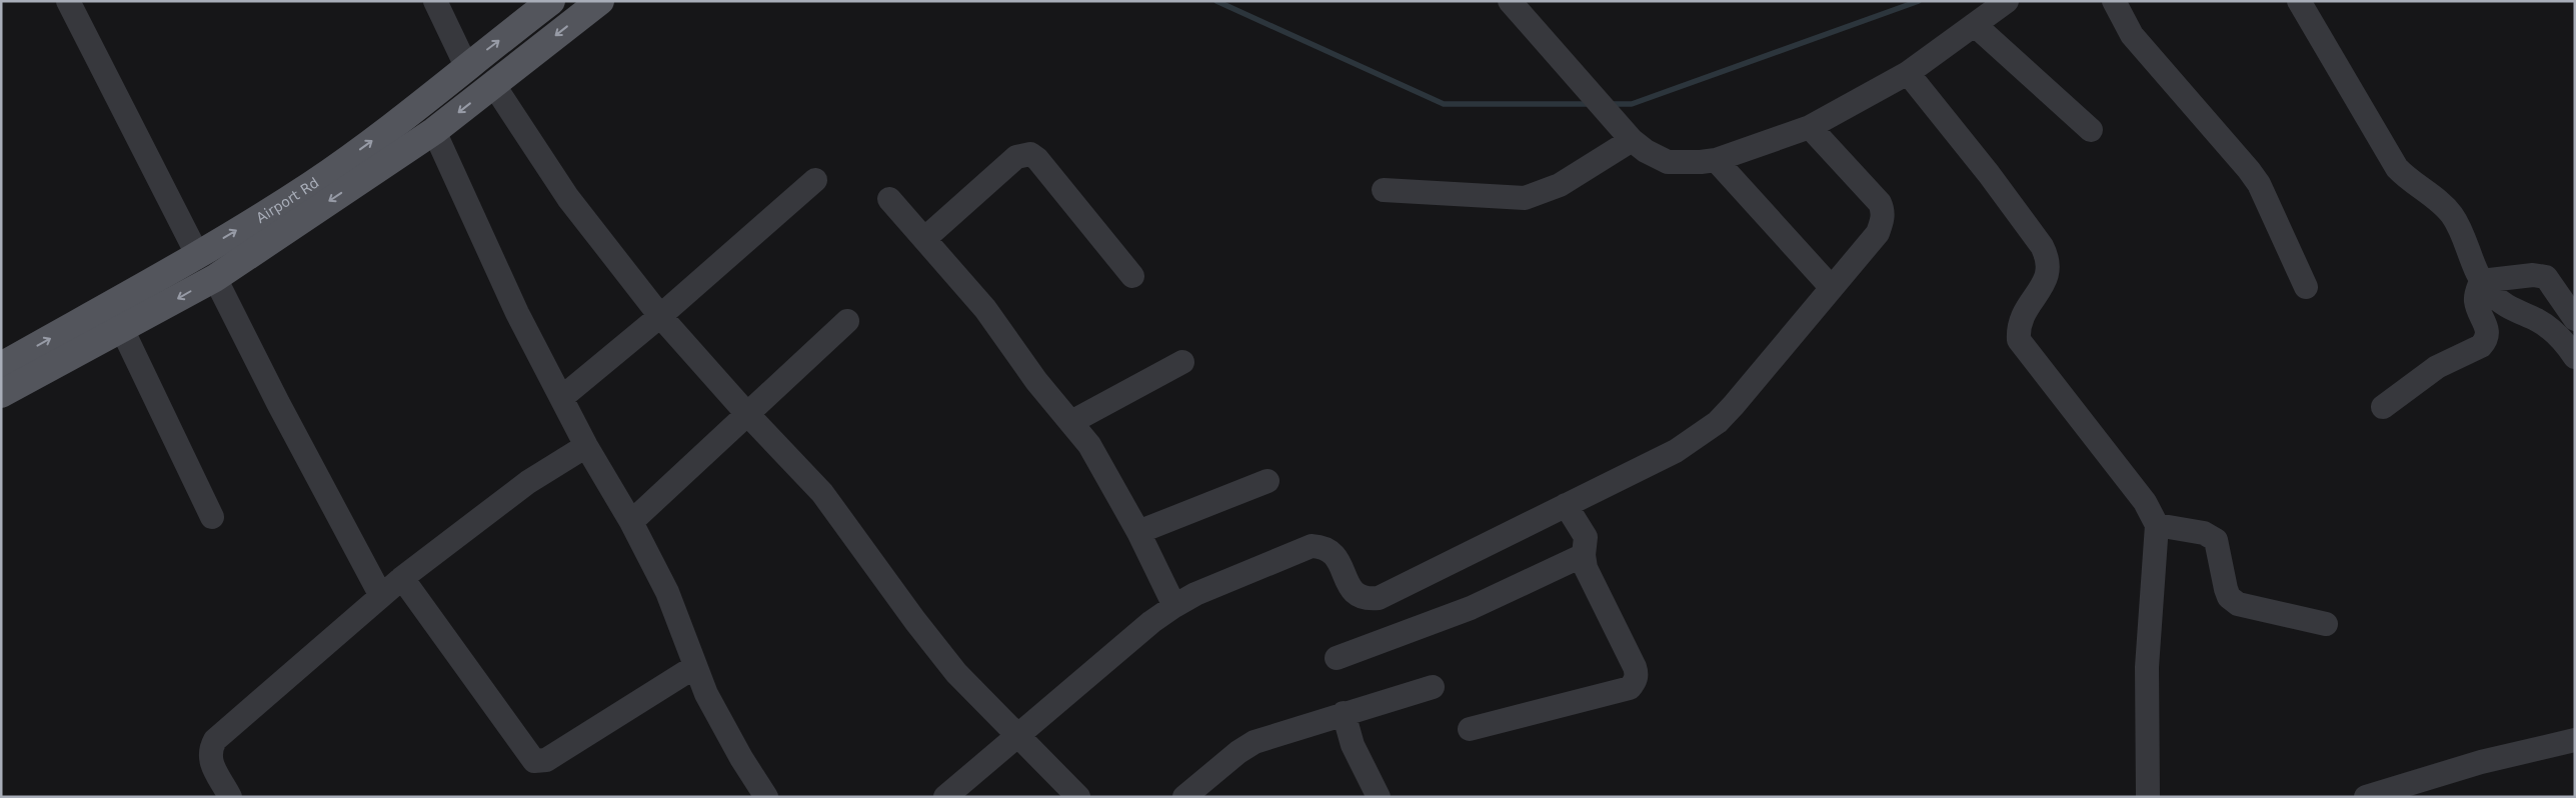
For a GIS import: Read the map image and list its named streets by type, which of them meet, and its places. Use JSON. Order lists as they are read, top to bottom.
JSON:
{
  "streets": {
    "main road": ["Airport Rd"]
  }
}
